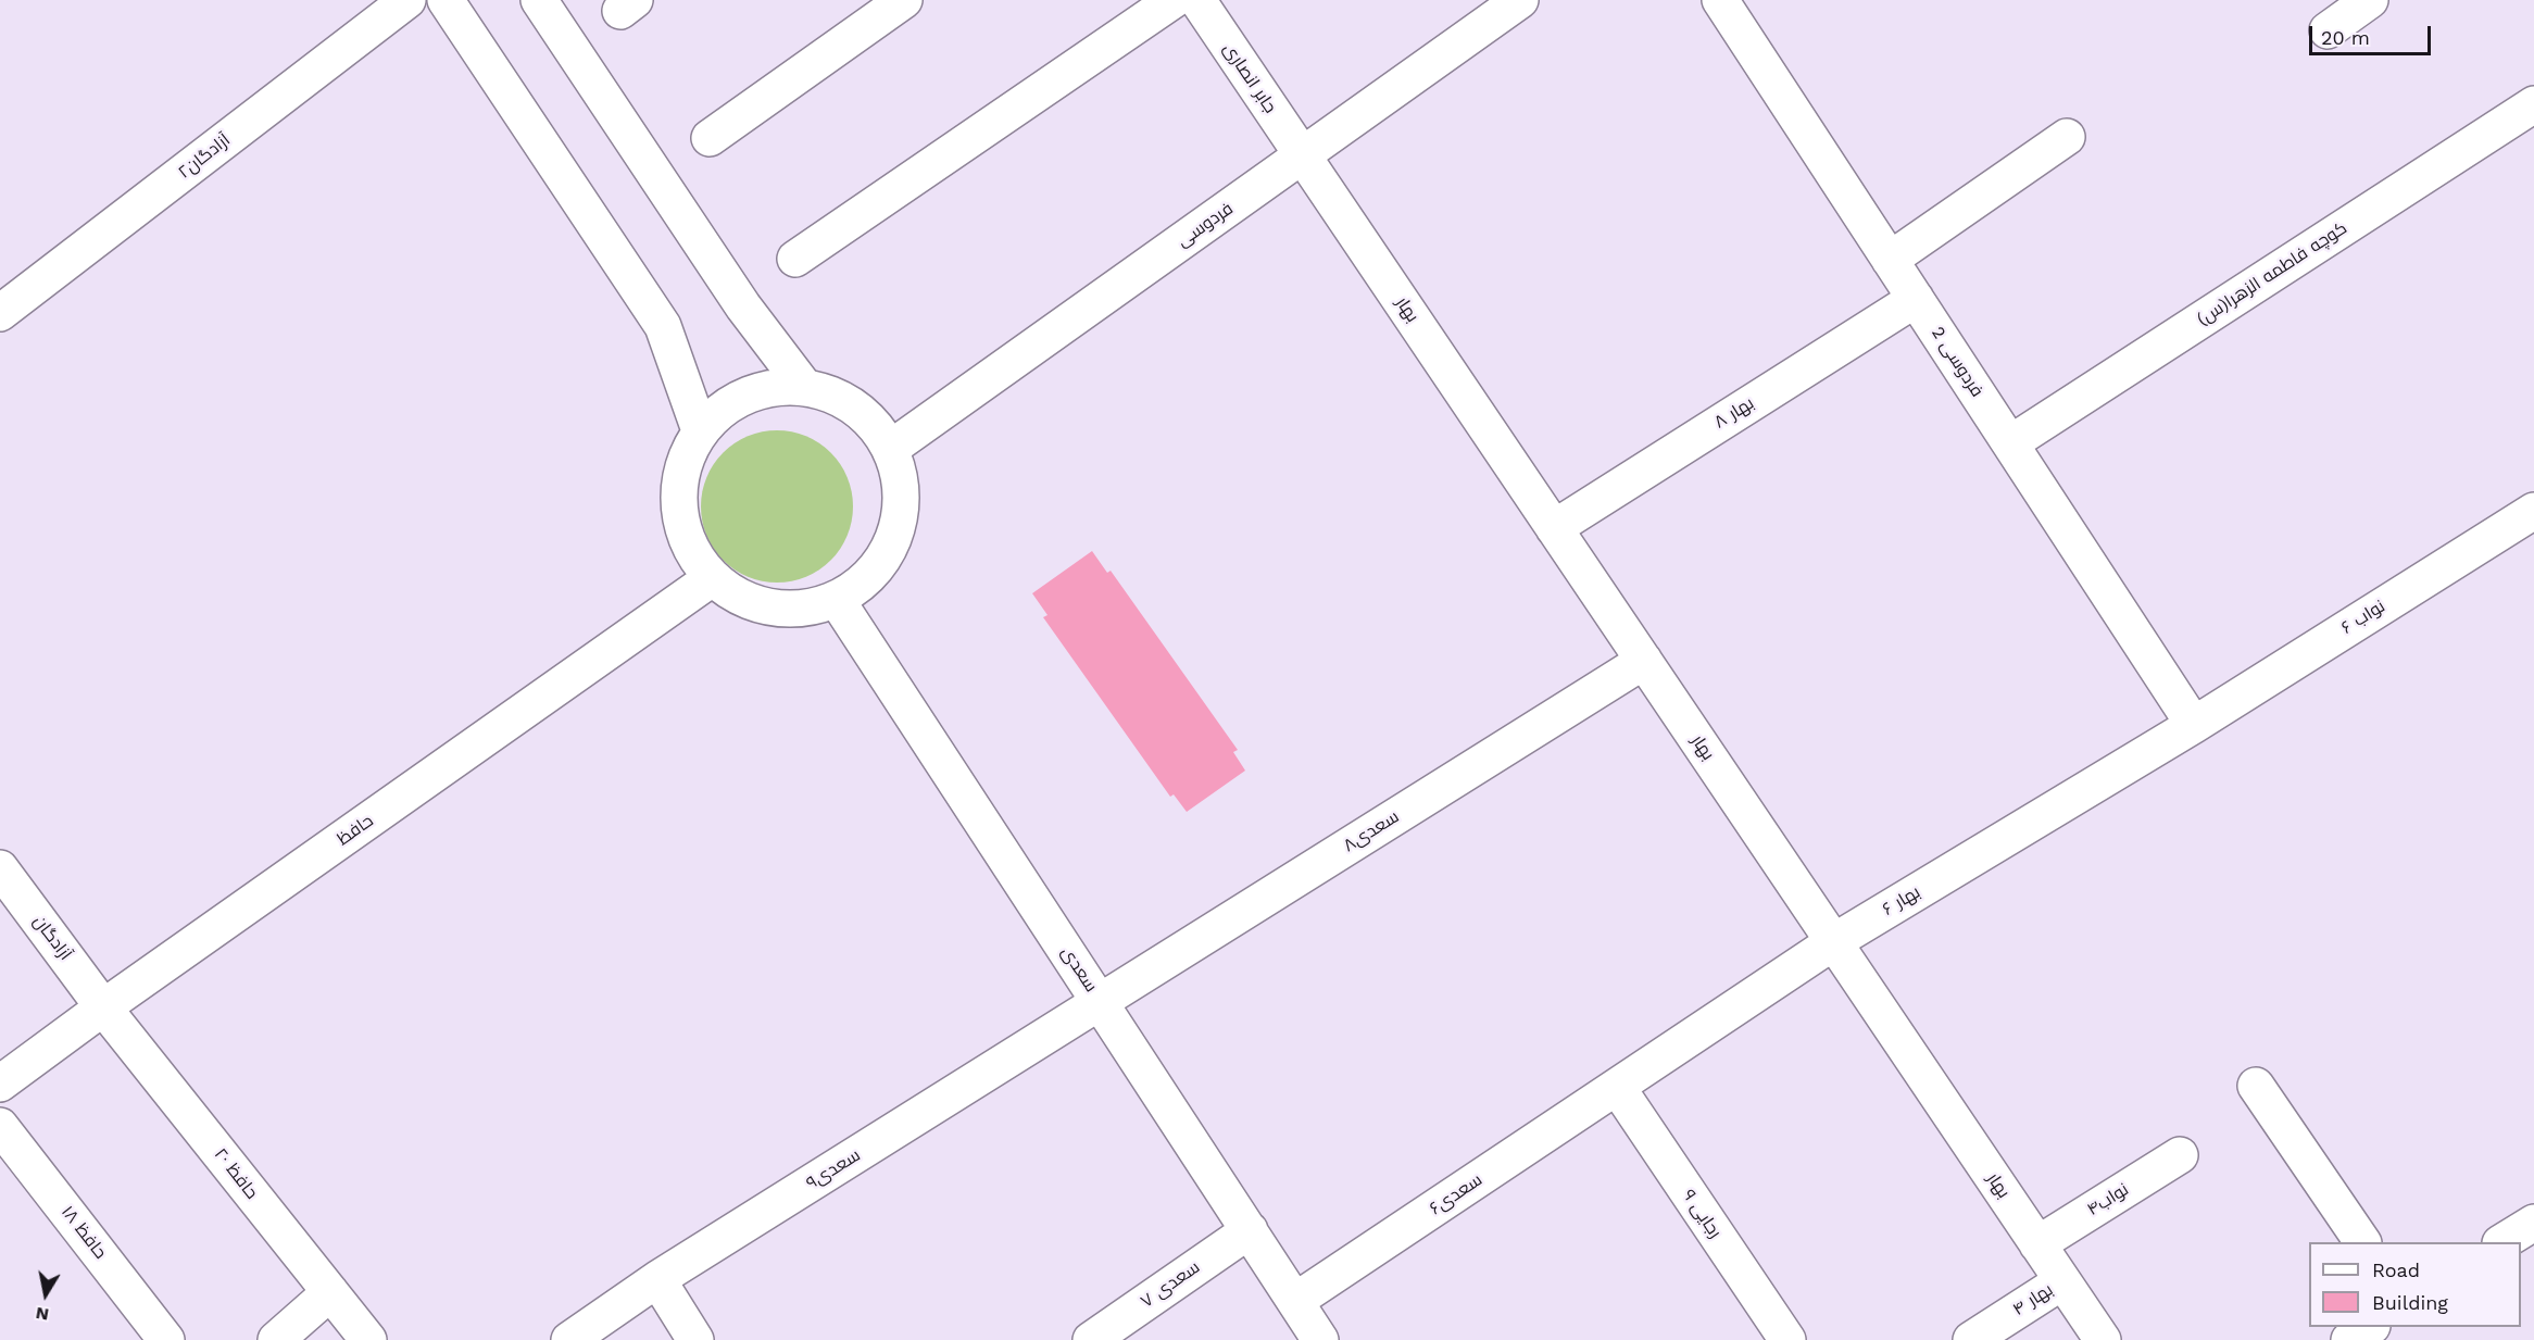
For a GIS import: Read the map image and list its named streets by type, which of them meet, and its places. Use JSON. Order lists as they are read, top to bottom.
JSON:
{
  "streets": {
    "street": [
      "جابر انصاری",
      "آزادگان۲",
      "فردوسی",
      "کوچه فاطمه الزهرا(س)",
      "بهار",
      "فردوسی 2",
      "بهار ۸",
      "نواب ۶",
      "حافظ",
      "سعدی۸",
      "بهار ۶",
      "آزادگان",
      "سعدی",
      "سعدی۹",
      "حافظ ۲۰",
      "سعدی۶",
      "نواب۴",
      "رجایی ۹",
      "حافظ ۱۸",
      "سعدی ۷",
      "بهار ۴"
    ]
  },
  "crossings": [
    ["جابر انصاری", "فردوسی"],
    ["جابر انصاری", "بهار"],
    ["فردوسی", "بهار"],
    ["فردوسی", "حافظ"],
    ["فردوسی", "سعدی"],
    ["کوچه فاطمه الزهرا(س)", "فردوسی 2"],
    ["بهار", "بهار ۸"],
    ["بهار", "سعدی۸"],
    ["بهار", "بهار ۶"],
    ["بهار", "نواب۴"],
    ["بهار", "بهار ۴"],
    ["فردوسی 2", "بهار ۸"],
    ["فردوسی 2", "نواب ۶"],
    ["فردوسی 2", "بهار ۶"],
    ["نواب ۶", "بهار ۶"],
    ["حافظ", "آزادگان"],
    ["حافظ", "سعدی"],
    ["حافظ", "حافظ ۲۰"],
    ["سعدی۸", "سعدی"],
    ["سعدی۸", "سعدی۹"],
    ["بهار ۶", "سعدی۶"],
    ["بهار ۶", "رجایی ۹"],
    ["آزادگان", "حافظ ۲۰"],
    ["سعدی", "سعدی۹"],
    ["سعدی", "سعدی۶"],
    ["سعدی", "سعدی ۷"],
    ["سعدی۶", "رجایی ۹"]
  ],
  "legend": ["Road", "Building"],
  "scale_bar": "20 m",
  "north": "bottom"
}
